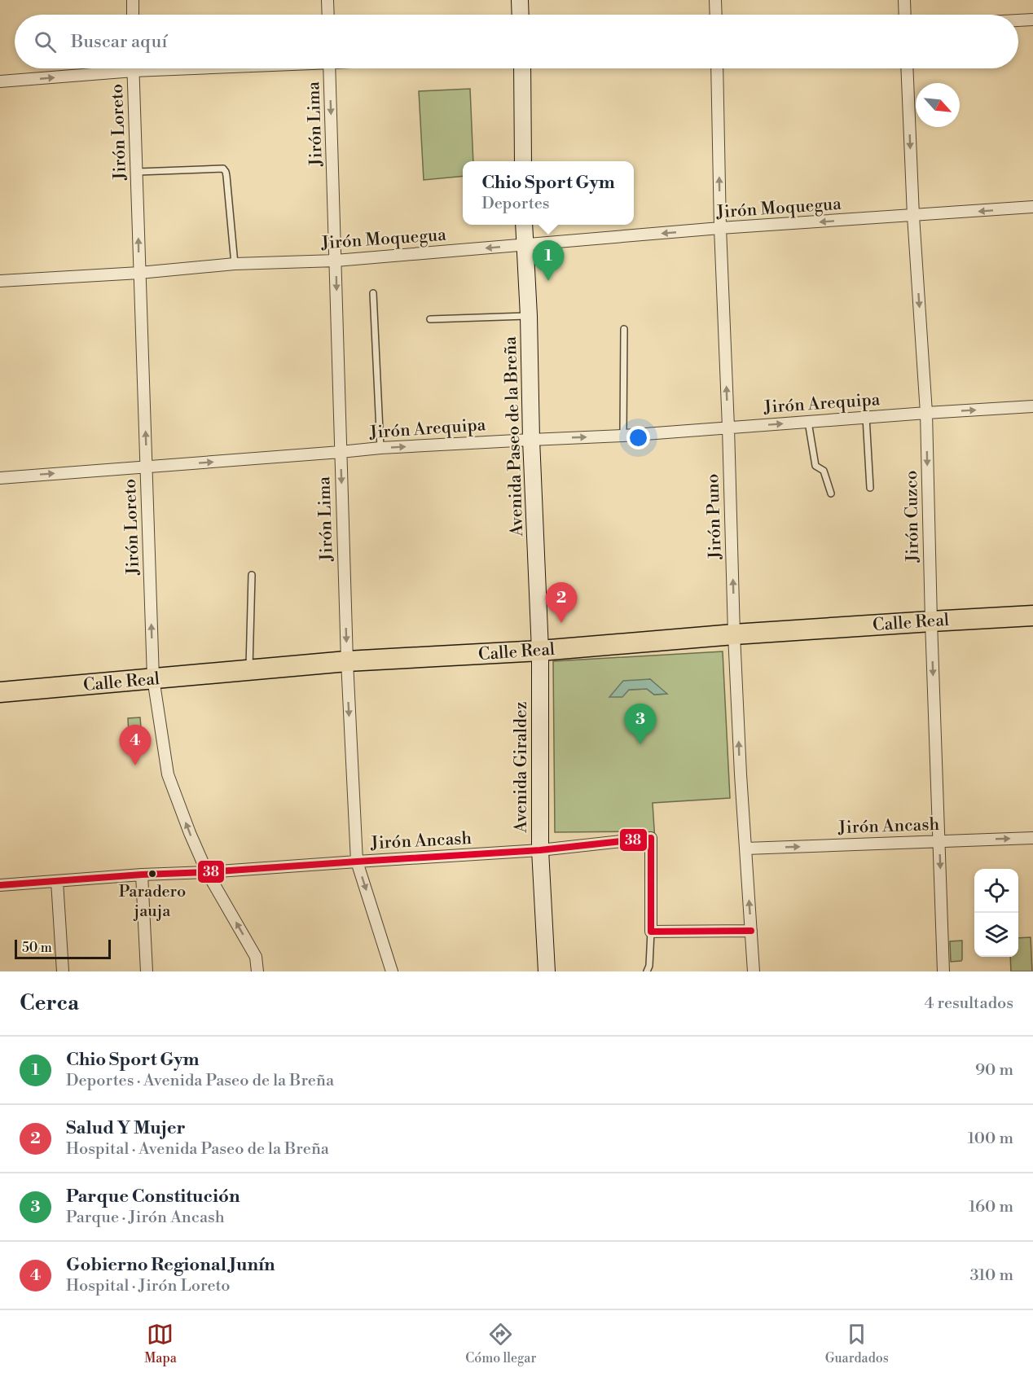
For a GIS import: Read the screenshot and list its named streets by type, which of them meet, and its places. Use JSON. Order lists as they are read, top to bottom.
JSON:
{
  "streets": {
    "highway": ["Calle Real"],
    "street": [
      "Jirón Lima",
      "Jirón Loreto",
      "Jirón Moquegua",
      "Jirón Arequipa",
      "Avenida Paseo de la Breña",
      "Jirón Puno",
      "Jirón Cuzco",
      "Avenida Giraldez",
      "Jirón Ancash"
    ]
  },
  "crossings": [
    ["Jirón Lima", "Jirón Moquegua"],
    ["Jirón Lima", "Jirón Arequipa"],
    ["Jirón Lima", "Calle Real"],
    ["Jirón Lima", "Jirón Ancash"],
    ["Jirón Loreto", "Jirón Moquegua"],
    ["Jirón Loreto", "Jirón Arequipa"],
    ["Jirón Loreto", "Calle Real"],
    ["Jirón Loreto", "Jirón Ancash"],
    ["Jirón Moquegua", "Avenida Paseo de la Breña"],
    ["Jirón Moquegua", "Jirón Puno"],
    ["Jirón Moquegua", "Jirón Cuzco"],
    ["Jirón Arequipa", "Avenida Paseo de la Breña"],
    ["Jirón Arequipa", "Jirón Puno"],
    ["Jirón Arequipa", "Jirón Cuzco"],
    ["Avenida Paseo de la Breña", "Calle Real"],
    ["Avenida Paseo de la Breña", "Avenida Giraldez"],
    ["Jirón Puno", "Calle Real"],
    ["Jirón Puno", "Jirón Ancash"],
    ["Jirón Cuzco", "Calle Real"],
    ["Jirón Cuzco", "Jirón Ancash"],
    ["Calle Real", "Avenida Giraldez"],
    ["Avenida Giraldez", "Jirón Ancash"]
  ],
  "one_way": [
    "Jirón Lima",
    "Jirón Loreto",
    "Jirón Moquegua",
    "Jirón Arequipa",
    "Jirón Puno",
    "Jirón Cuzco"
  ],
  "places": ["Paradero jauja"],
  "lines": ["transit line 38"],
  "scale_bar": "50 m",
  "north": "bottom right",
  "page": {
    "search": "Buscar aquí",
    "popup": ["Chio Sport Gym", "Deportes"],
    "pins": [
      "1",
      "2",
      "3",
      "4"
    ],
    "scale": "50 m",
    "heading": ["Cerca", "4 resultados"],
    "list": [
      {
        "mark": "1",
        "name": "Chio Sport Gym",
        "note": "Deportes · Avenida Paseo de la Breña",
        "value": "90 m"
      },
      {
        "mark": "2",
        "name": "Salud Y Mujer",
        "note": "Hospital · Avenida Paseo de la Breña",
        "value": "100 m"
      },
      {
        "mark": "3",
        "name": "Parque Constitución",
        "note": "Parque · Jirón Ancash",
        "value": "160 m"
      },
      {
        "mark": "4",
        "name": "Gobierno Regional Junín",
        "note": "Hospital · Jirón Loreto",
        "value": "310 m"
      }
    ],
    "nav": ["Mapa", "Cómo llegar", "Guardados"]
  }
}
